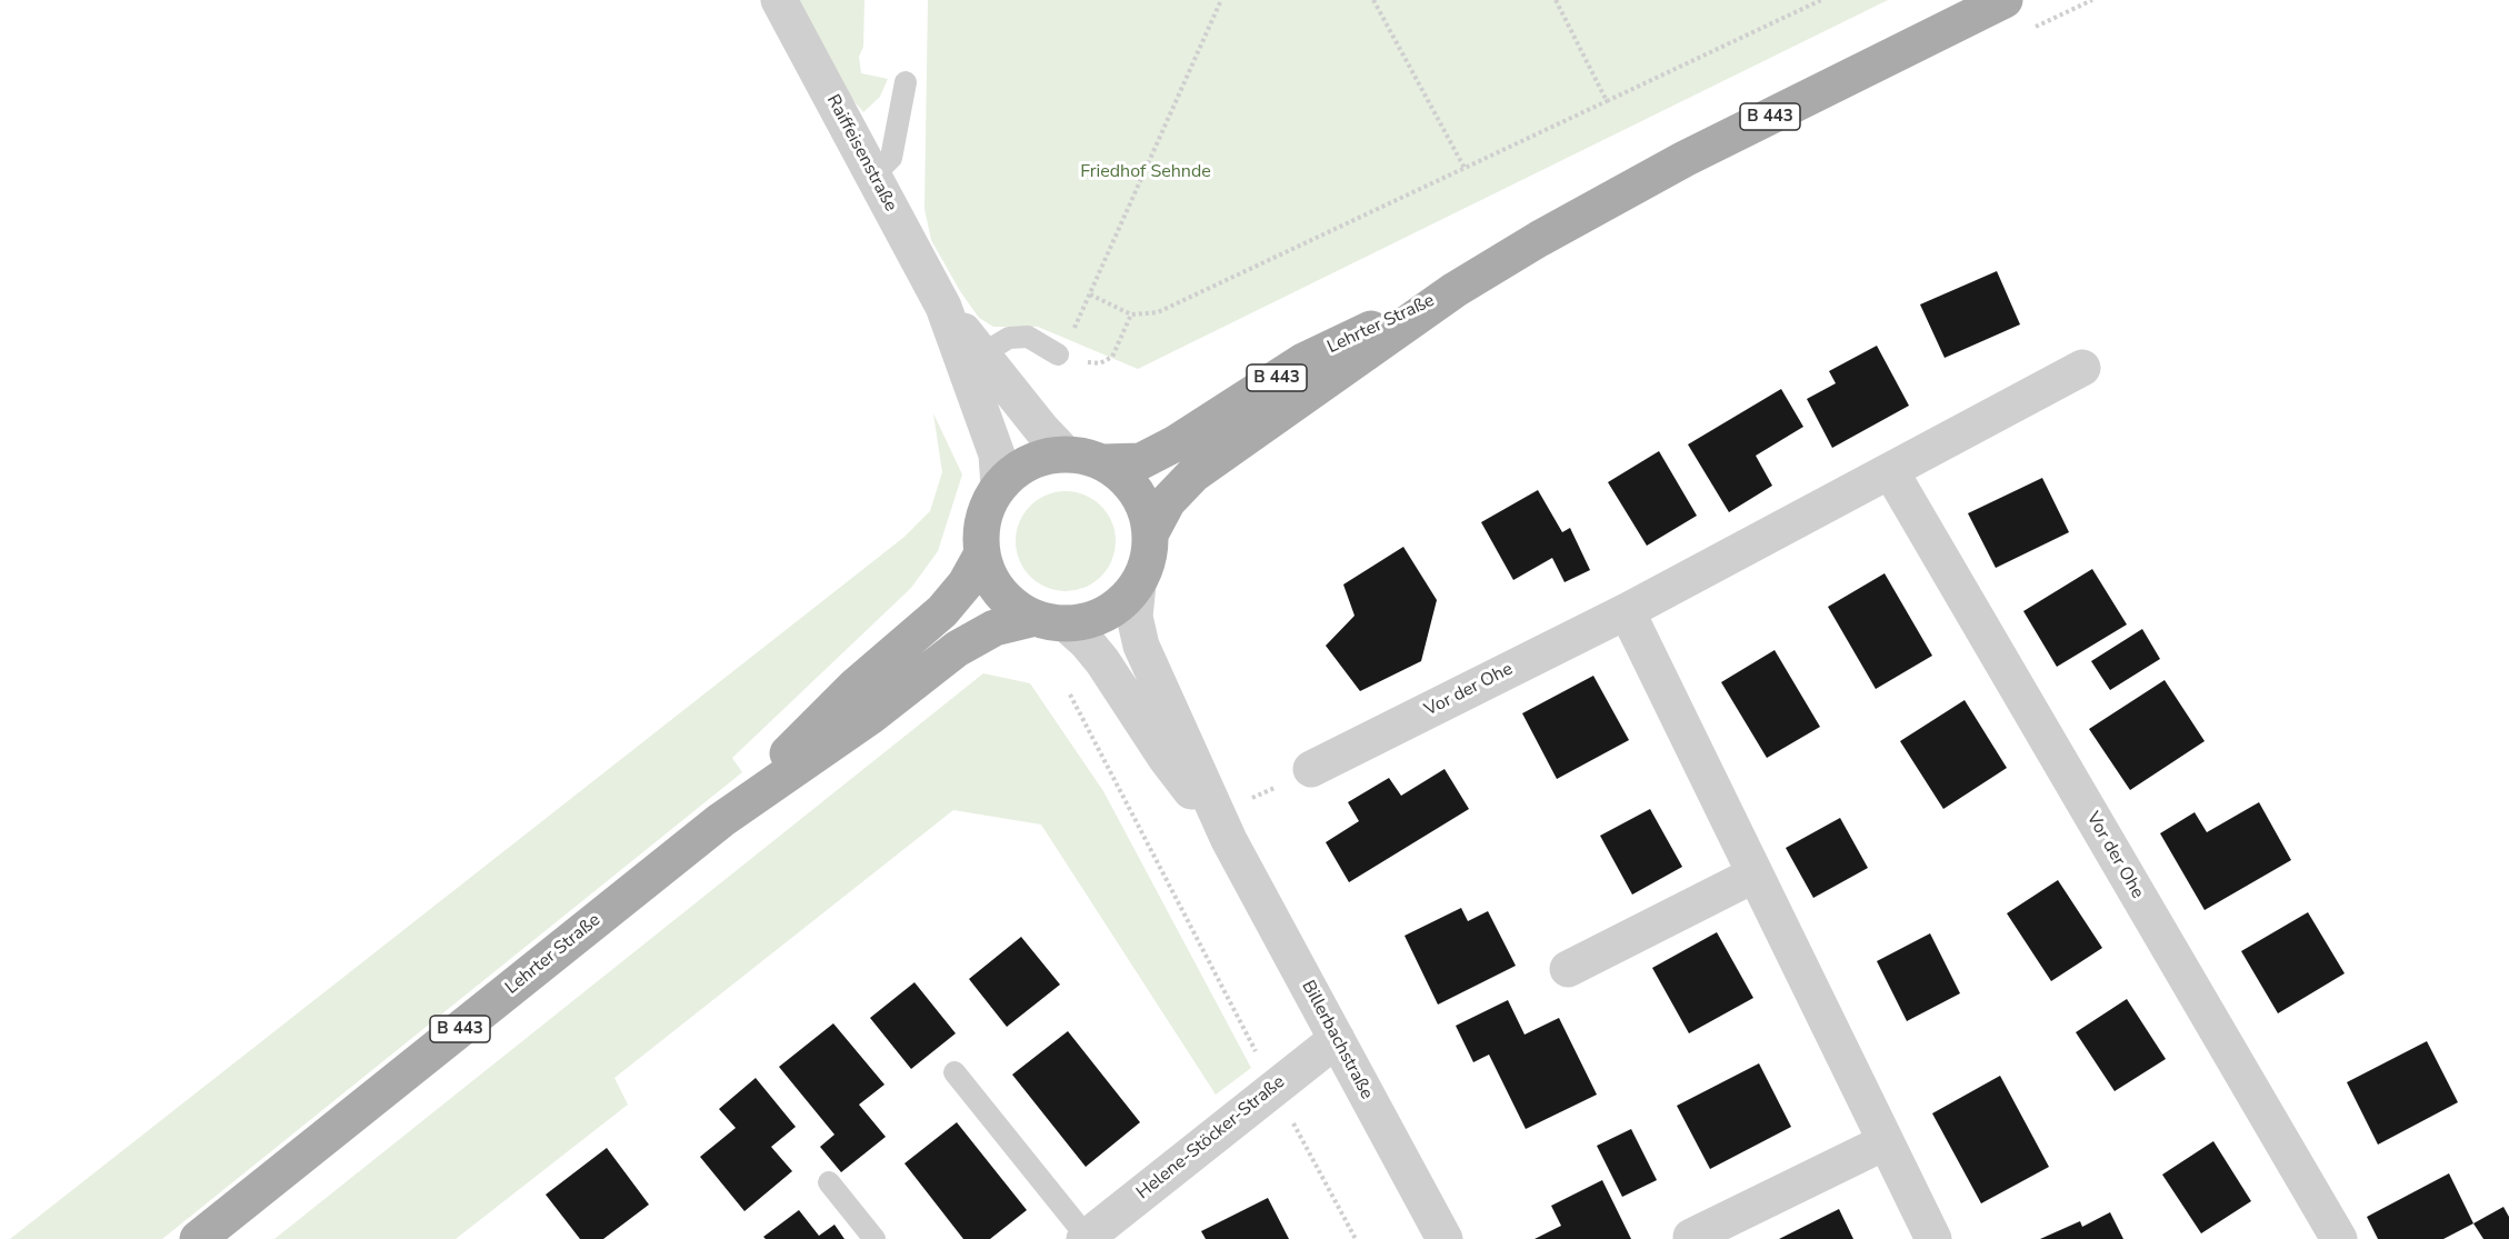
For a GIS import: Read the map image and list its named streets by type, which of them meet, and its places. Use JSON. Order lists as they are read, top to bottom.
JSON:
{
  "streets": {
    "main road": ["B 443", "Lehrter Straße"],
    "street": [
      "Raiffeisenstraße",
      "Vor der Ohe",
      "Billerbachstraße",
      "Helene-Stöcker-Straße"
    ]
  },
  "crossings": [
    ["B 443", "Lehrter Straße"],
    ["Raiffeisenstraße", "Lehrter Straße"],
    ["Raiffeisenstraße", "Billerbachstraße"],
    ["Lehrter Straße", "Billerbachstraße"],
    ["Billerbachstraße", "Helene-Stöcker-Straße"]
  ],
  "parks": ["Friedhof Sehnde"]
}
